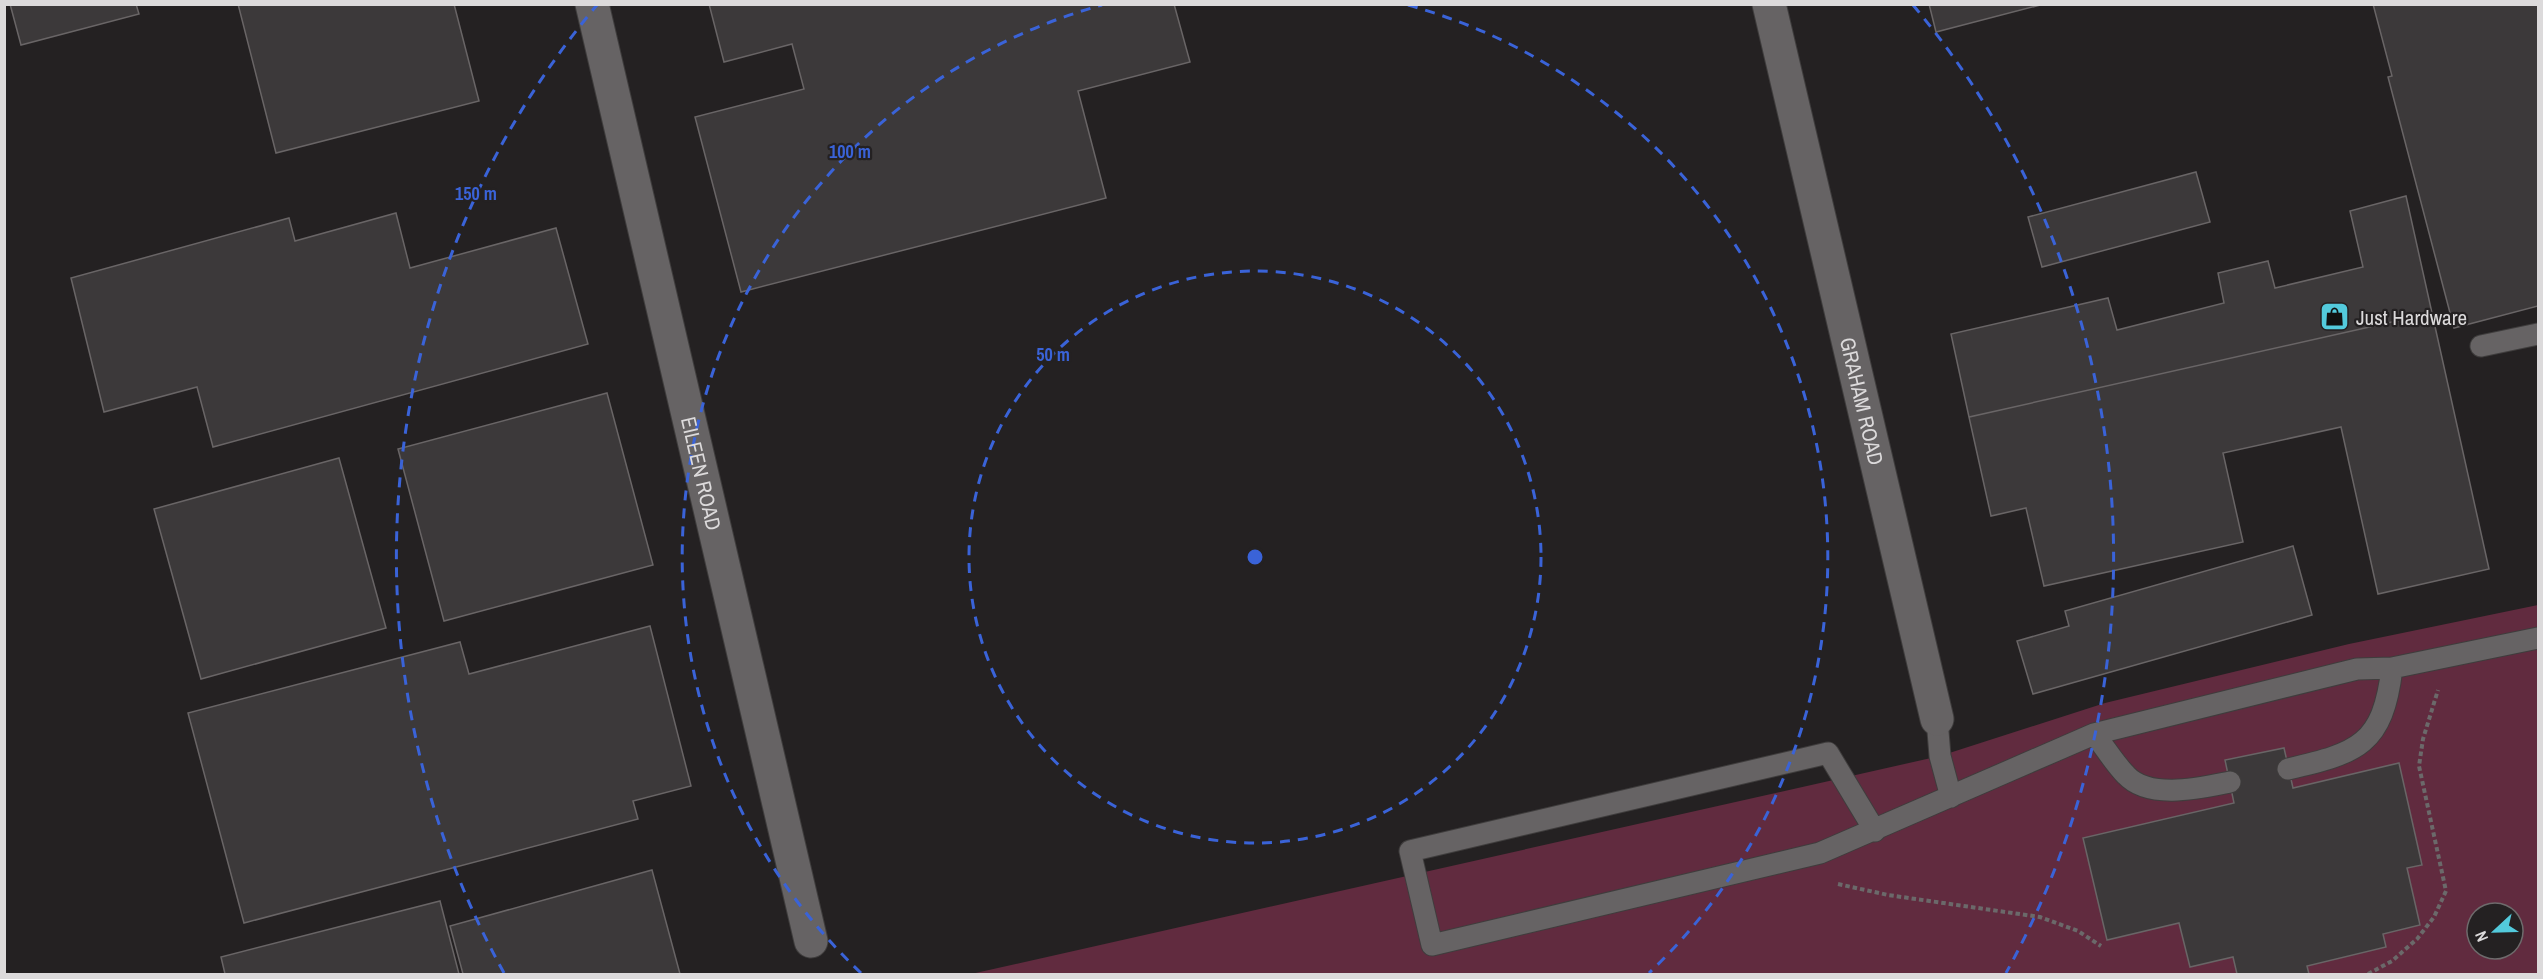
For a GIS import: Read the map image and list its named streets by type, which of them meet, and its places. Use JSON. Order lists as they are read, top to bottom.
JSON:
{
  "streets": {
    "street": ["GRAHAM ROAD", "EILEEN ROAD"]
  },
  "places": {
    "shop": ["Just Hardware"]
  },
  "north": "left",
  "rings": ["100 m", "150 m", "50 m"]
}
